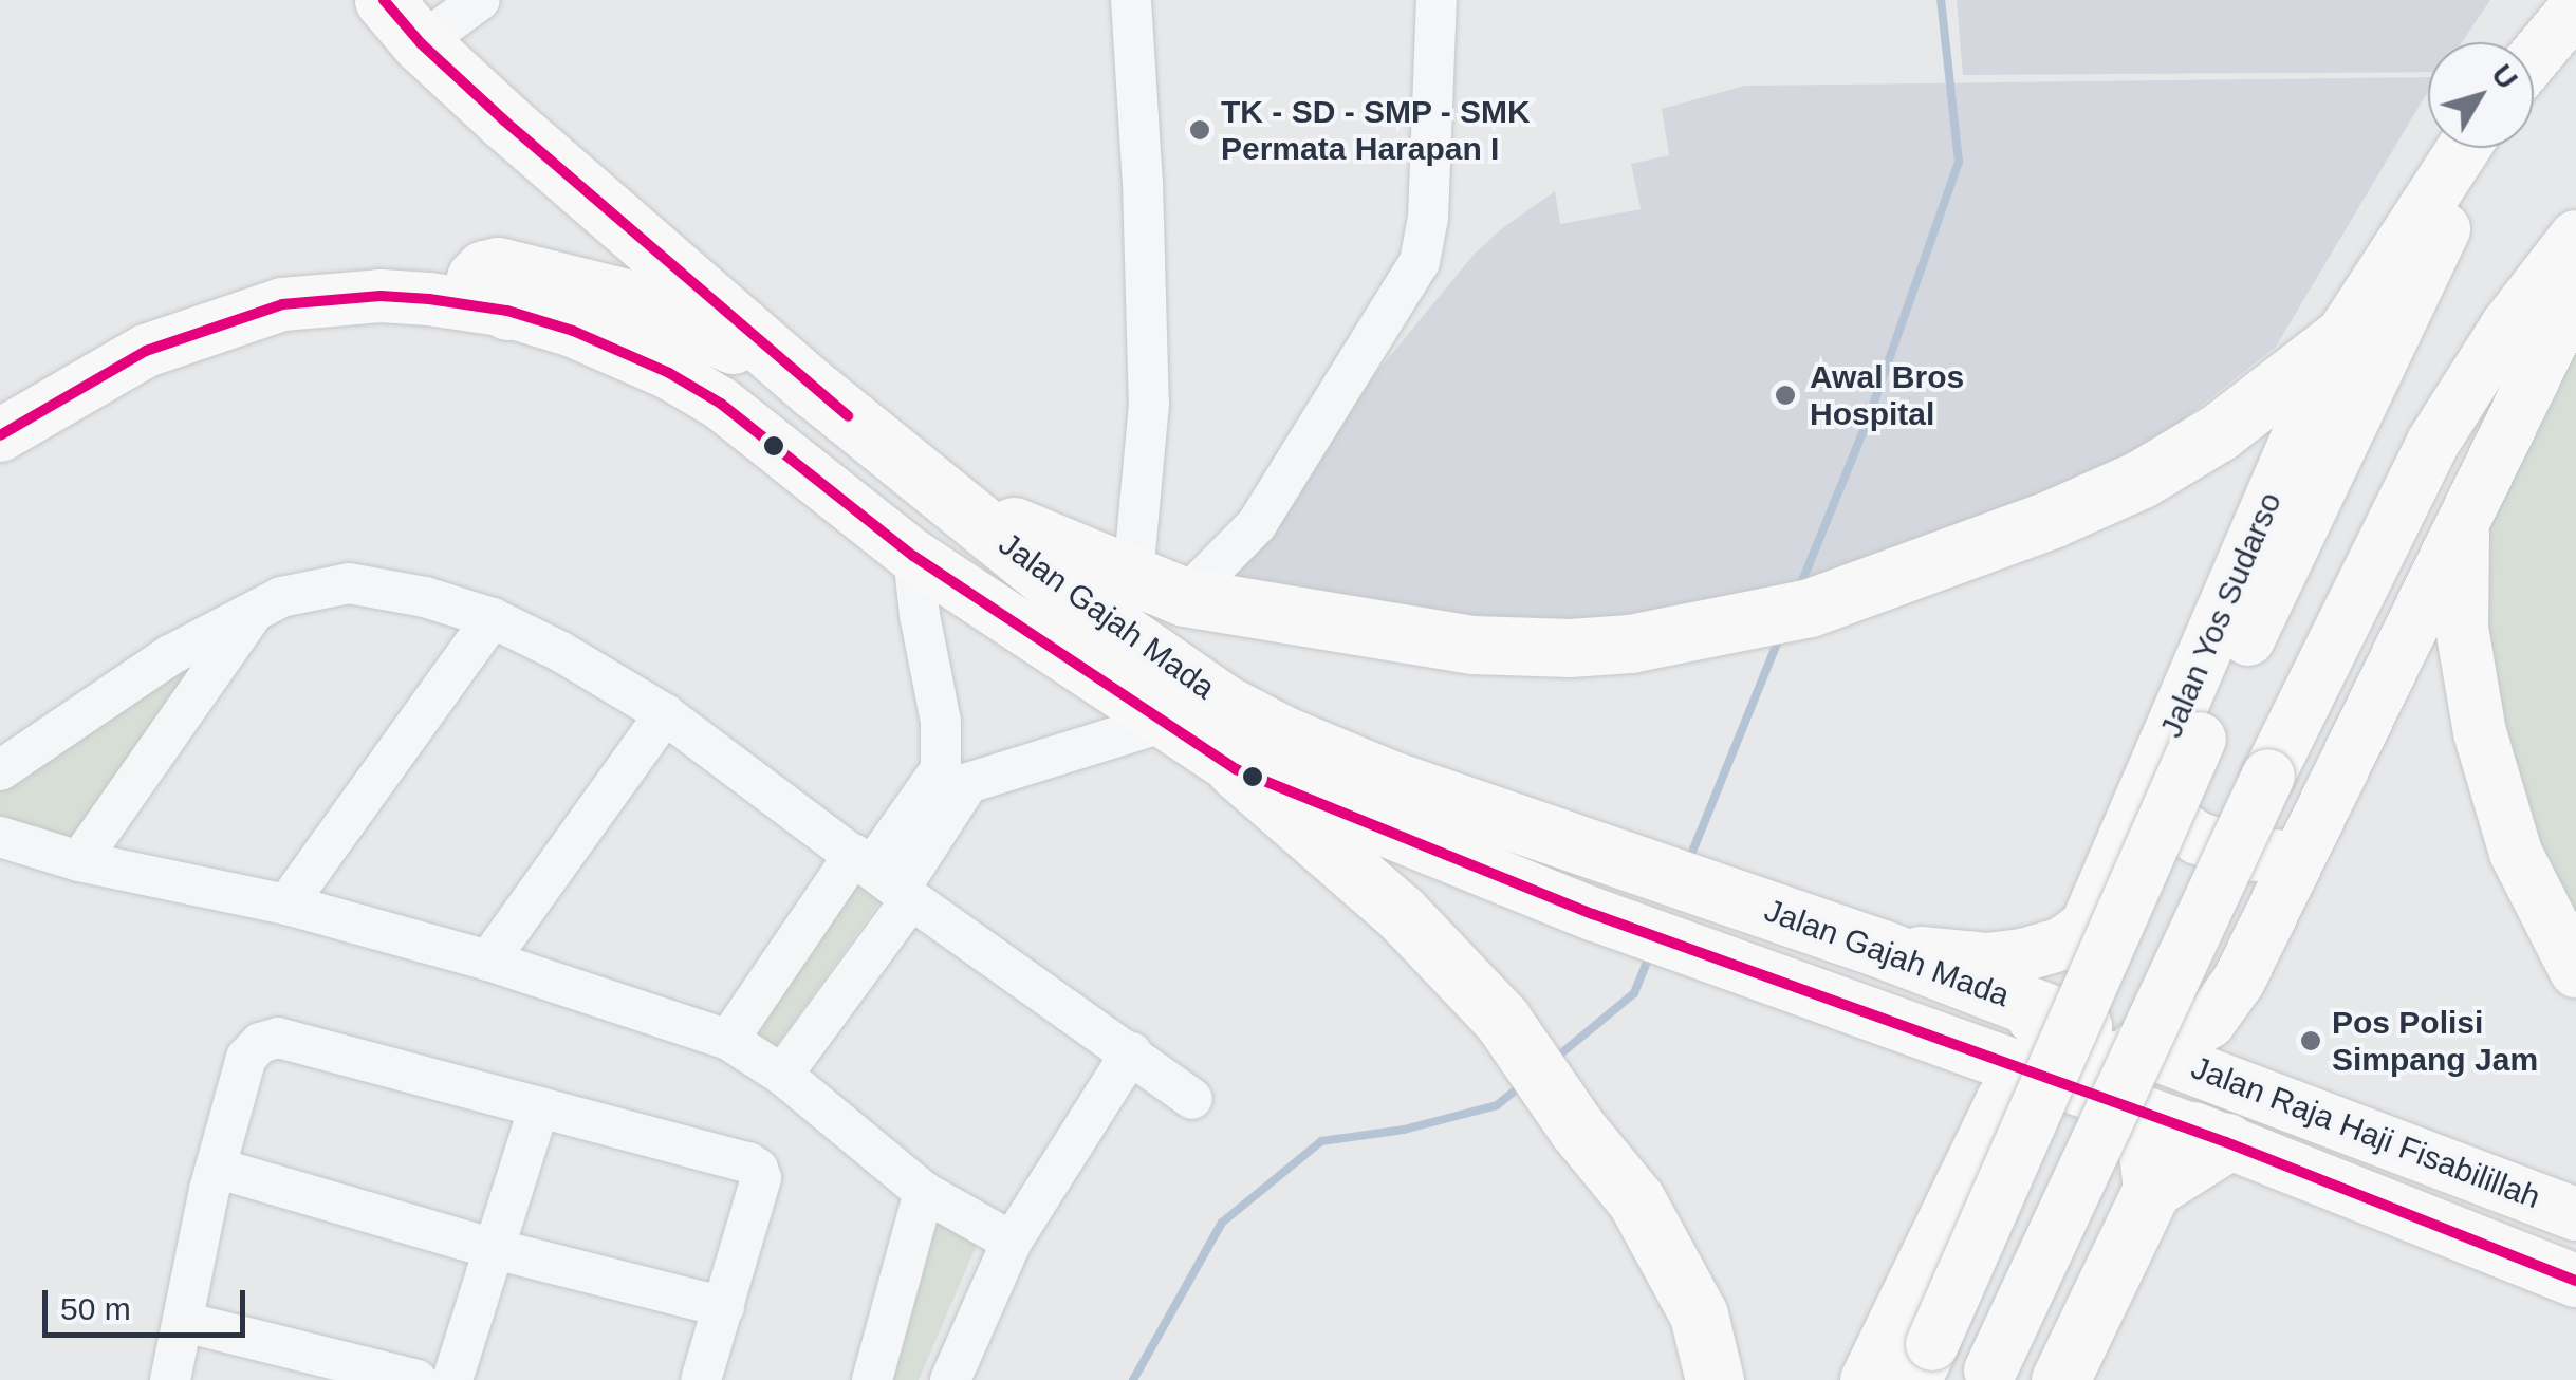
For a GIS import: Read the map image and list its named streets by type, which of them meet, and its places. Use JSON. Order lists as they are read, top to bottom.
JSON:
{
  "streets": {
    "highway": ["Jalan Gajah Mada"],
    "main road": ["Jalan Yos Sudarso", "Jalan Raja Haji Fisabilillah"]
  },
  "crossings": [
    ["Jalan Yos Sudarso", "Jalan Gajah Mada"],
    ["Jalan Yos Sudarso", "Jalan Raja Haji Fisabilillah"],
    ["Jalan Gajah Mada", "Jalan Raja Haji Fisabilillah"]
  ],
  "places": ["TK - SD - SMP - SMK Permata Harapan I", "Awal Bros Hospital", "Pos Polisi Simpang Jam"],
  "scale_bar": "50 m",
  "north": "top right"
}
